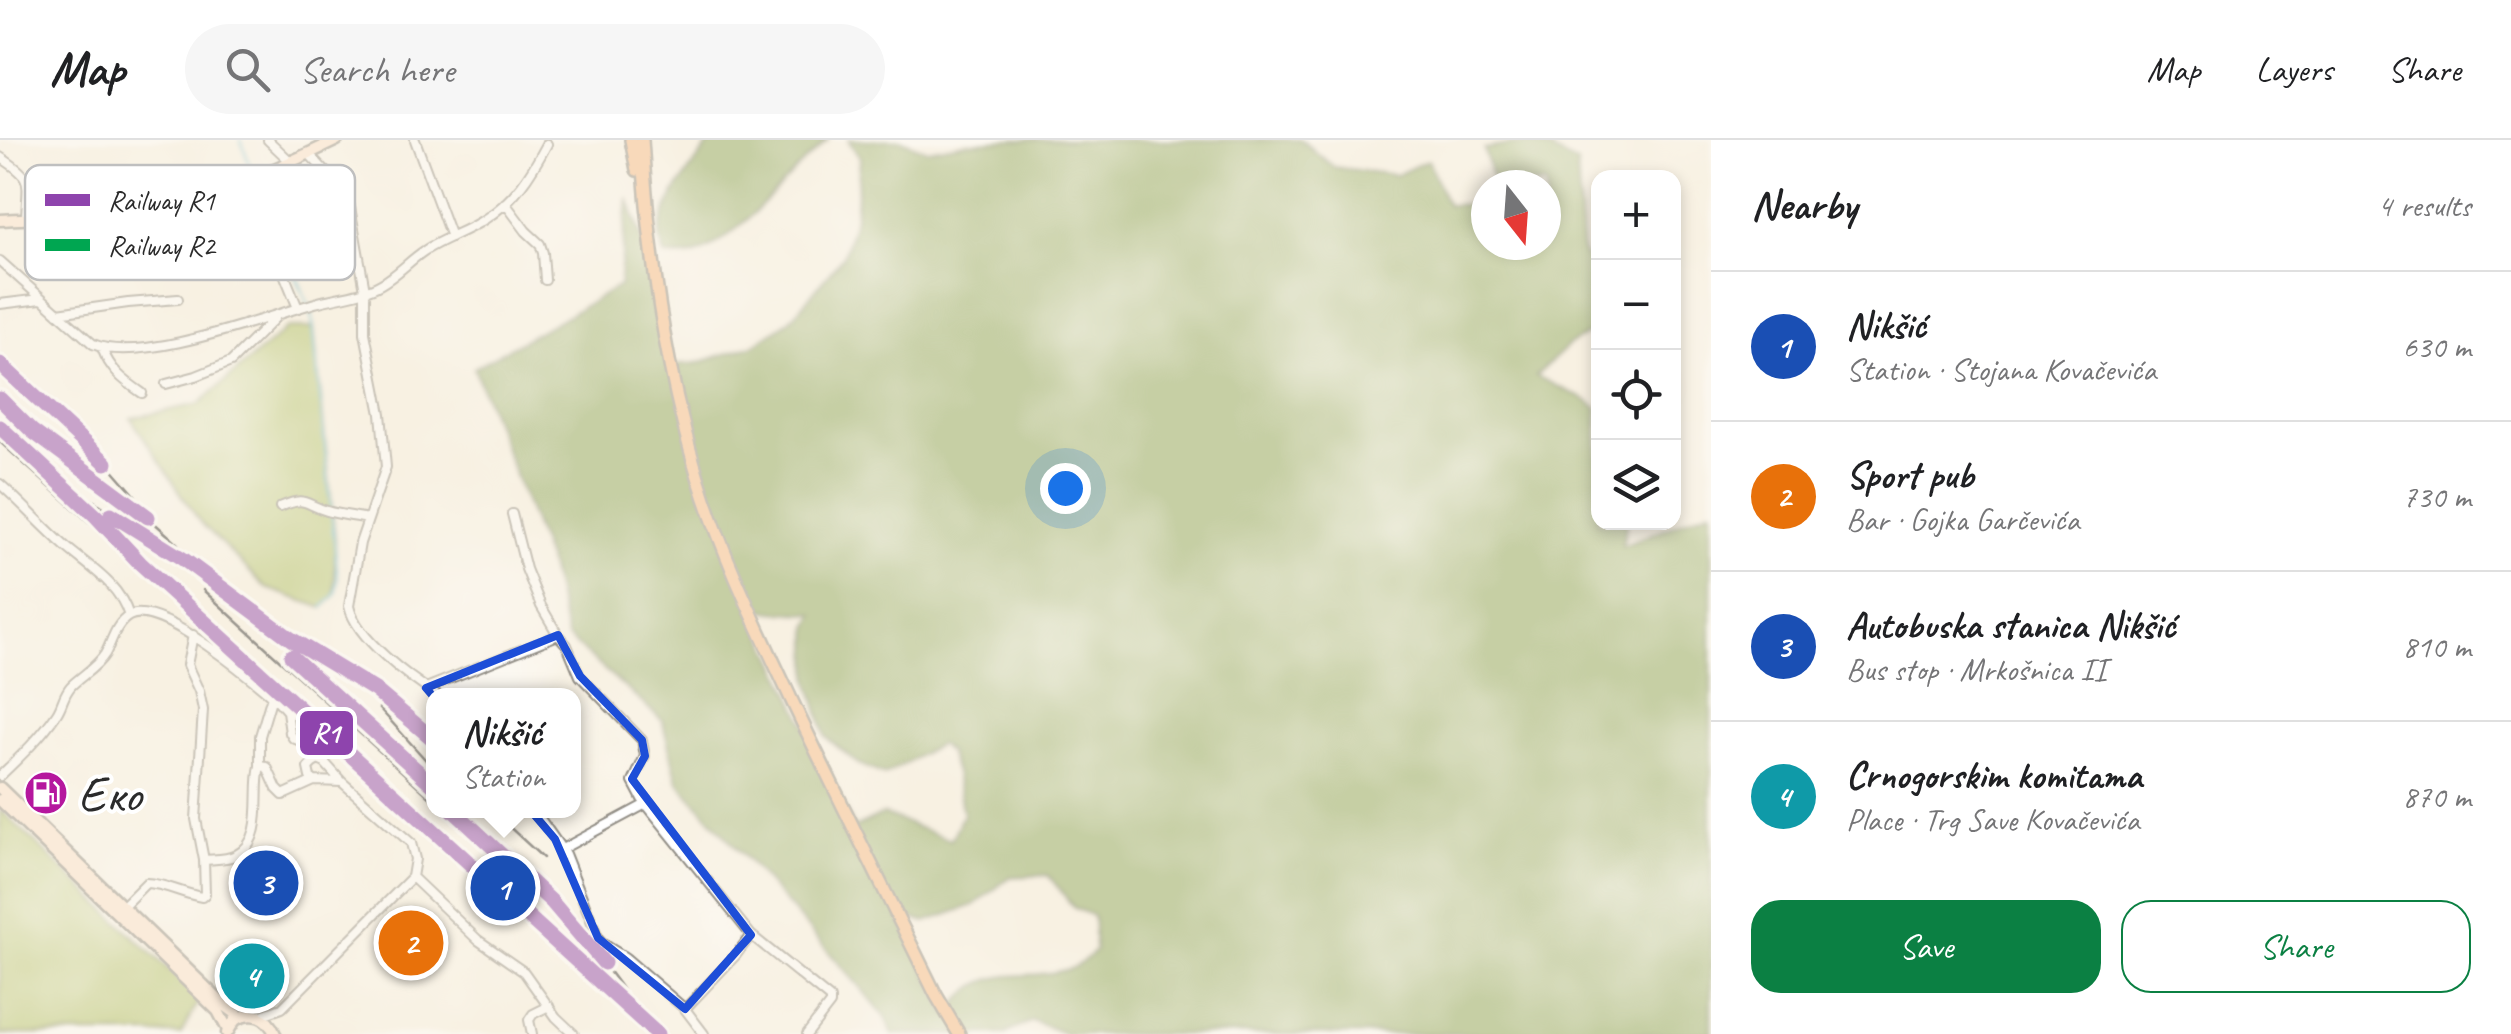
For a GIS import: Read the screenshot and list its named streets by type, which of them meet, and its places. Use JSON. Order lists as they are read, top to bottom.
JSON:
{
  "places": {
    "fuel station": ["Еко"]
  },
  "lines": ["rail line R1"],
  "legend": ["Railway R1", "Railway R2"],
  "north": "bottom",
  "page": {
    "header": "Map",
    "search": "Search here",
    "nav": ["Map", "Layers", "Share"],
    "heading": ["Nearby", "4 results"],
    "map_buttons": ["+", "−"],
    "list": [
      {
        "mark": "1",
        "name": "Nikšić",
        "note": "Station · Stojana Kovačevića",
        "value": "630 m"
      },
      {
        "mark": "2",
        "name": "Sport pub",
        "note": "Bar · Gojka Garčevića",
        "value": "730 m"
      },
      {
        "mark": "3",
        "name": "Autobuska stanica Nikšić",
        "note": "Bus stop · Mrkošnica II",
        "value": "810 m"
      },
      {
        "mark": "4",
        "name": "Crnogorskim komitama",
        "note": "Place · Trg Save Kovačevića",
        "value": "870 m"
      }
    ],
    "popup": ["Nikšić", "Station"],
    "pins": [
      "3",
      "1",
      "2",
      "4"
    ],
    "buttons": ["Save", "Share"]
  }
}
